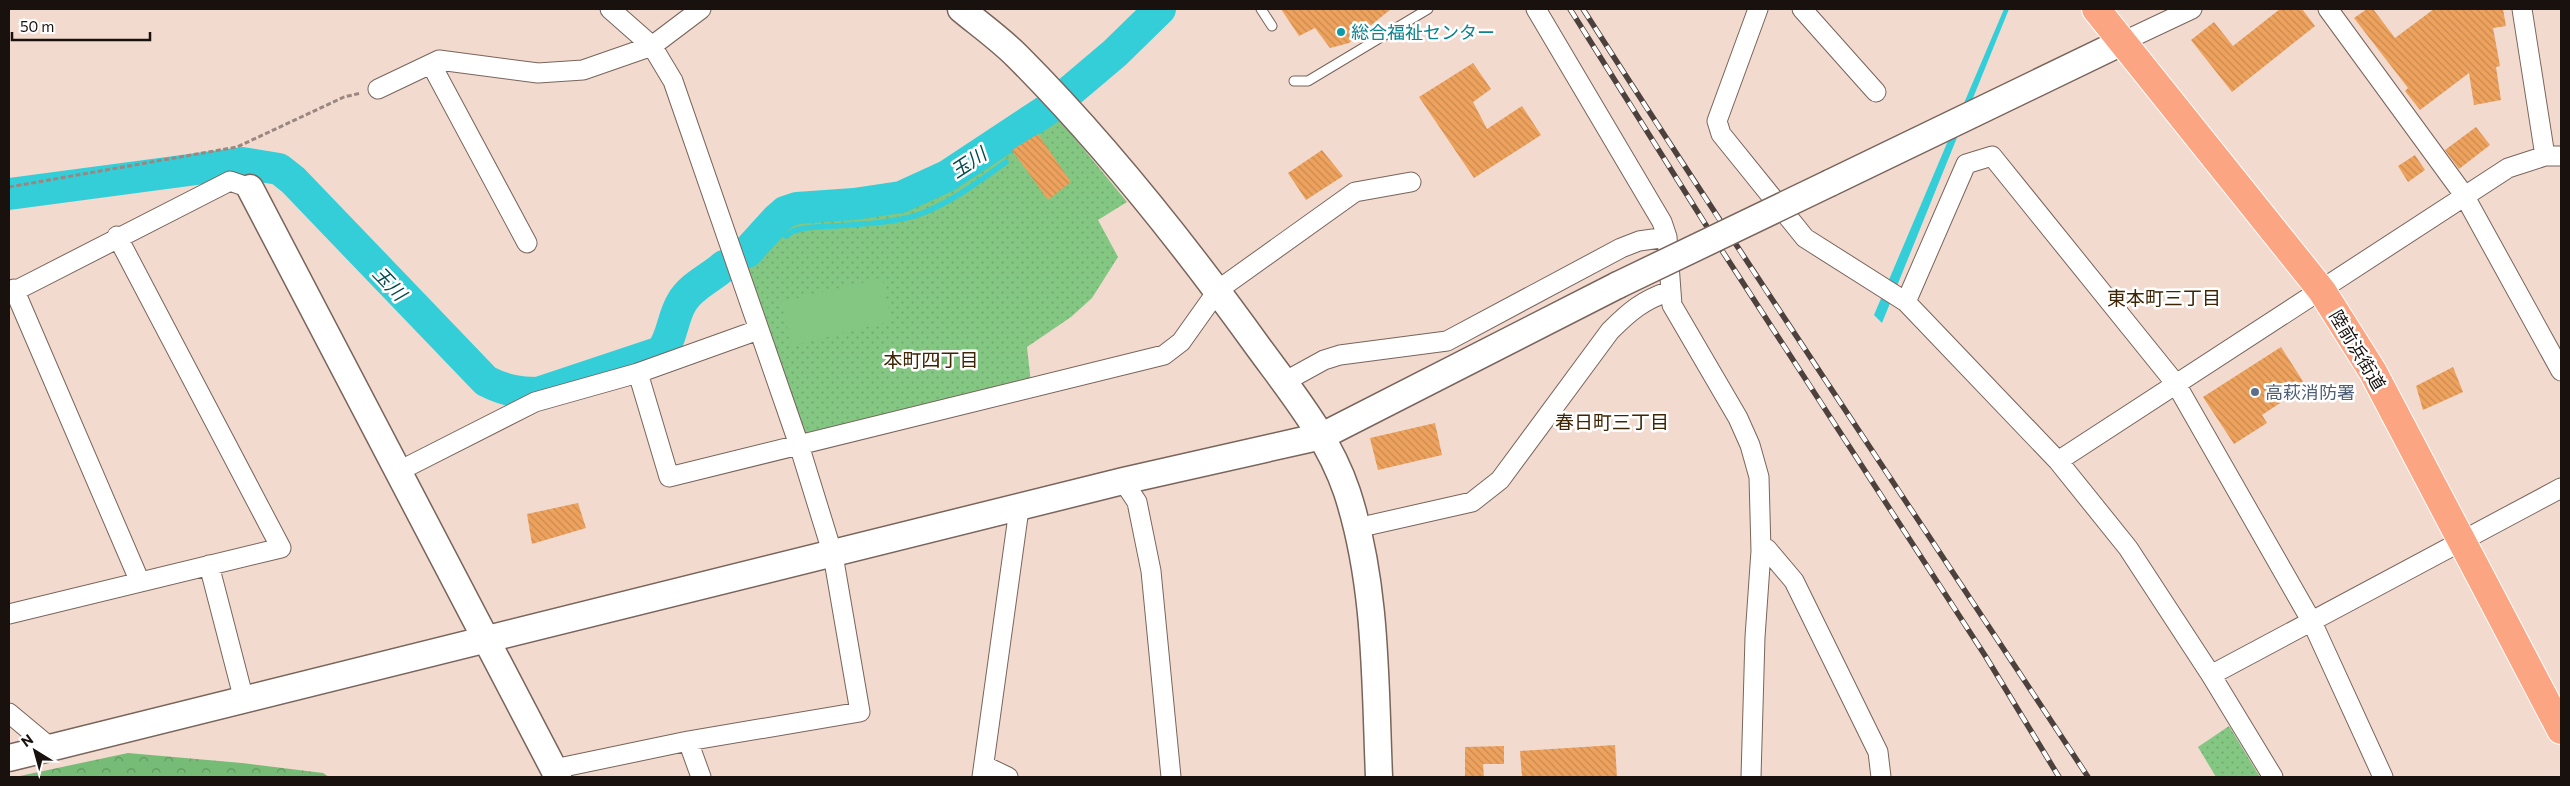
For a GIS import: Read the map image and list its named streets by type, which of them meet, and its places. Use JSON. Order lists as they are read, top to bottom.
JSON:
{
  "streets": {
    "highway": ["陸前浜街道"]
  },
  "districts": ["東本町三丁目", "本町四丁目", "春日町三丁目"],
  "water": ["玉川"],
  "places": ["総合福祉センター", "高萩消防署"],
  "scale_bar": "50 m",
  "north": "top left"
}
